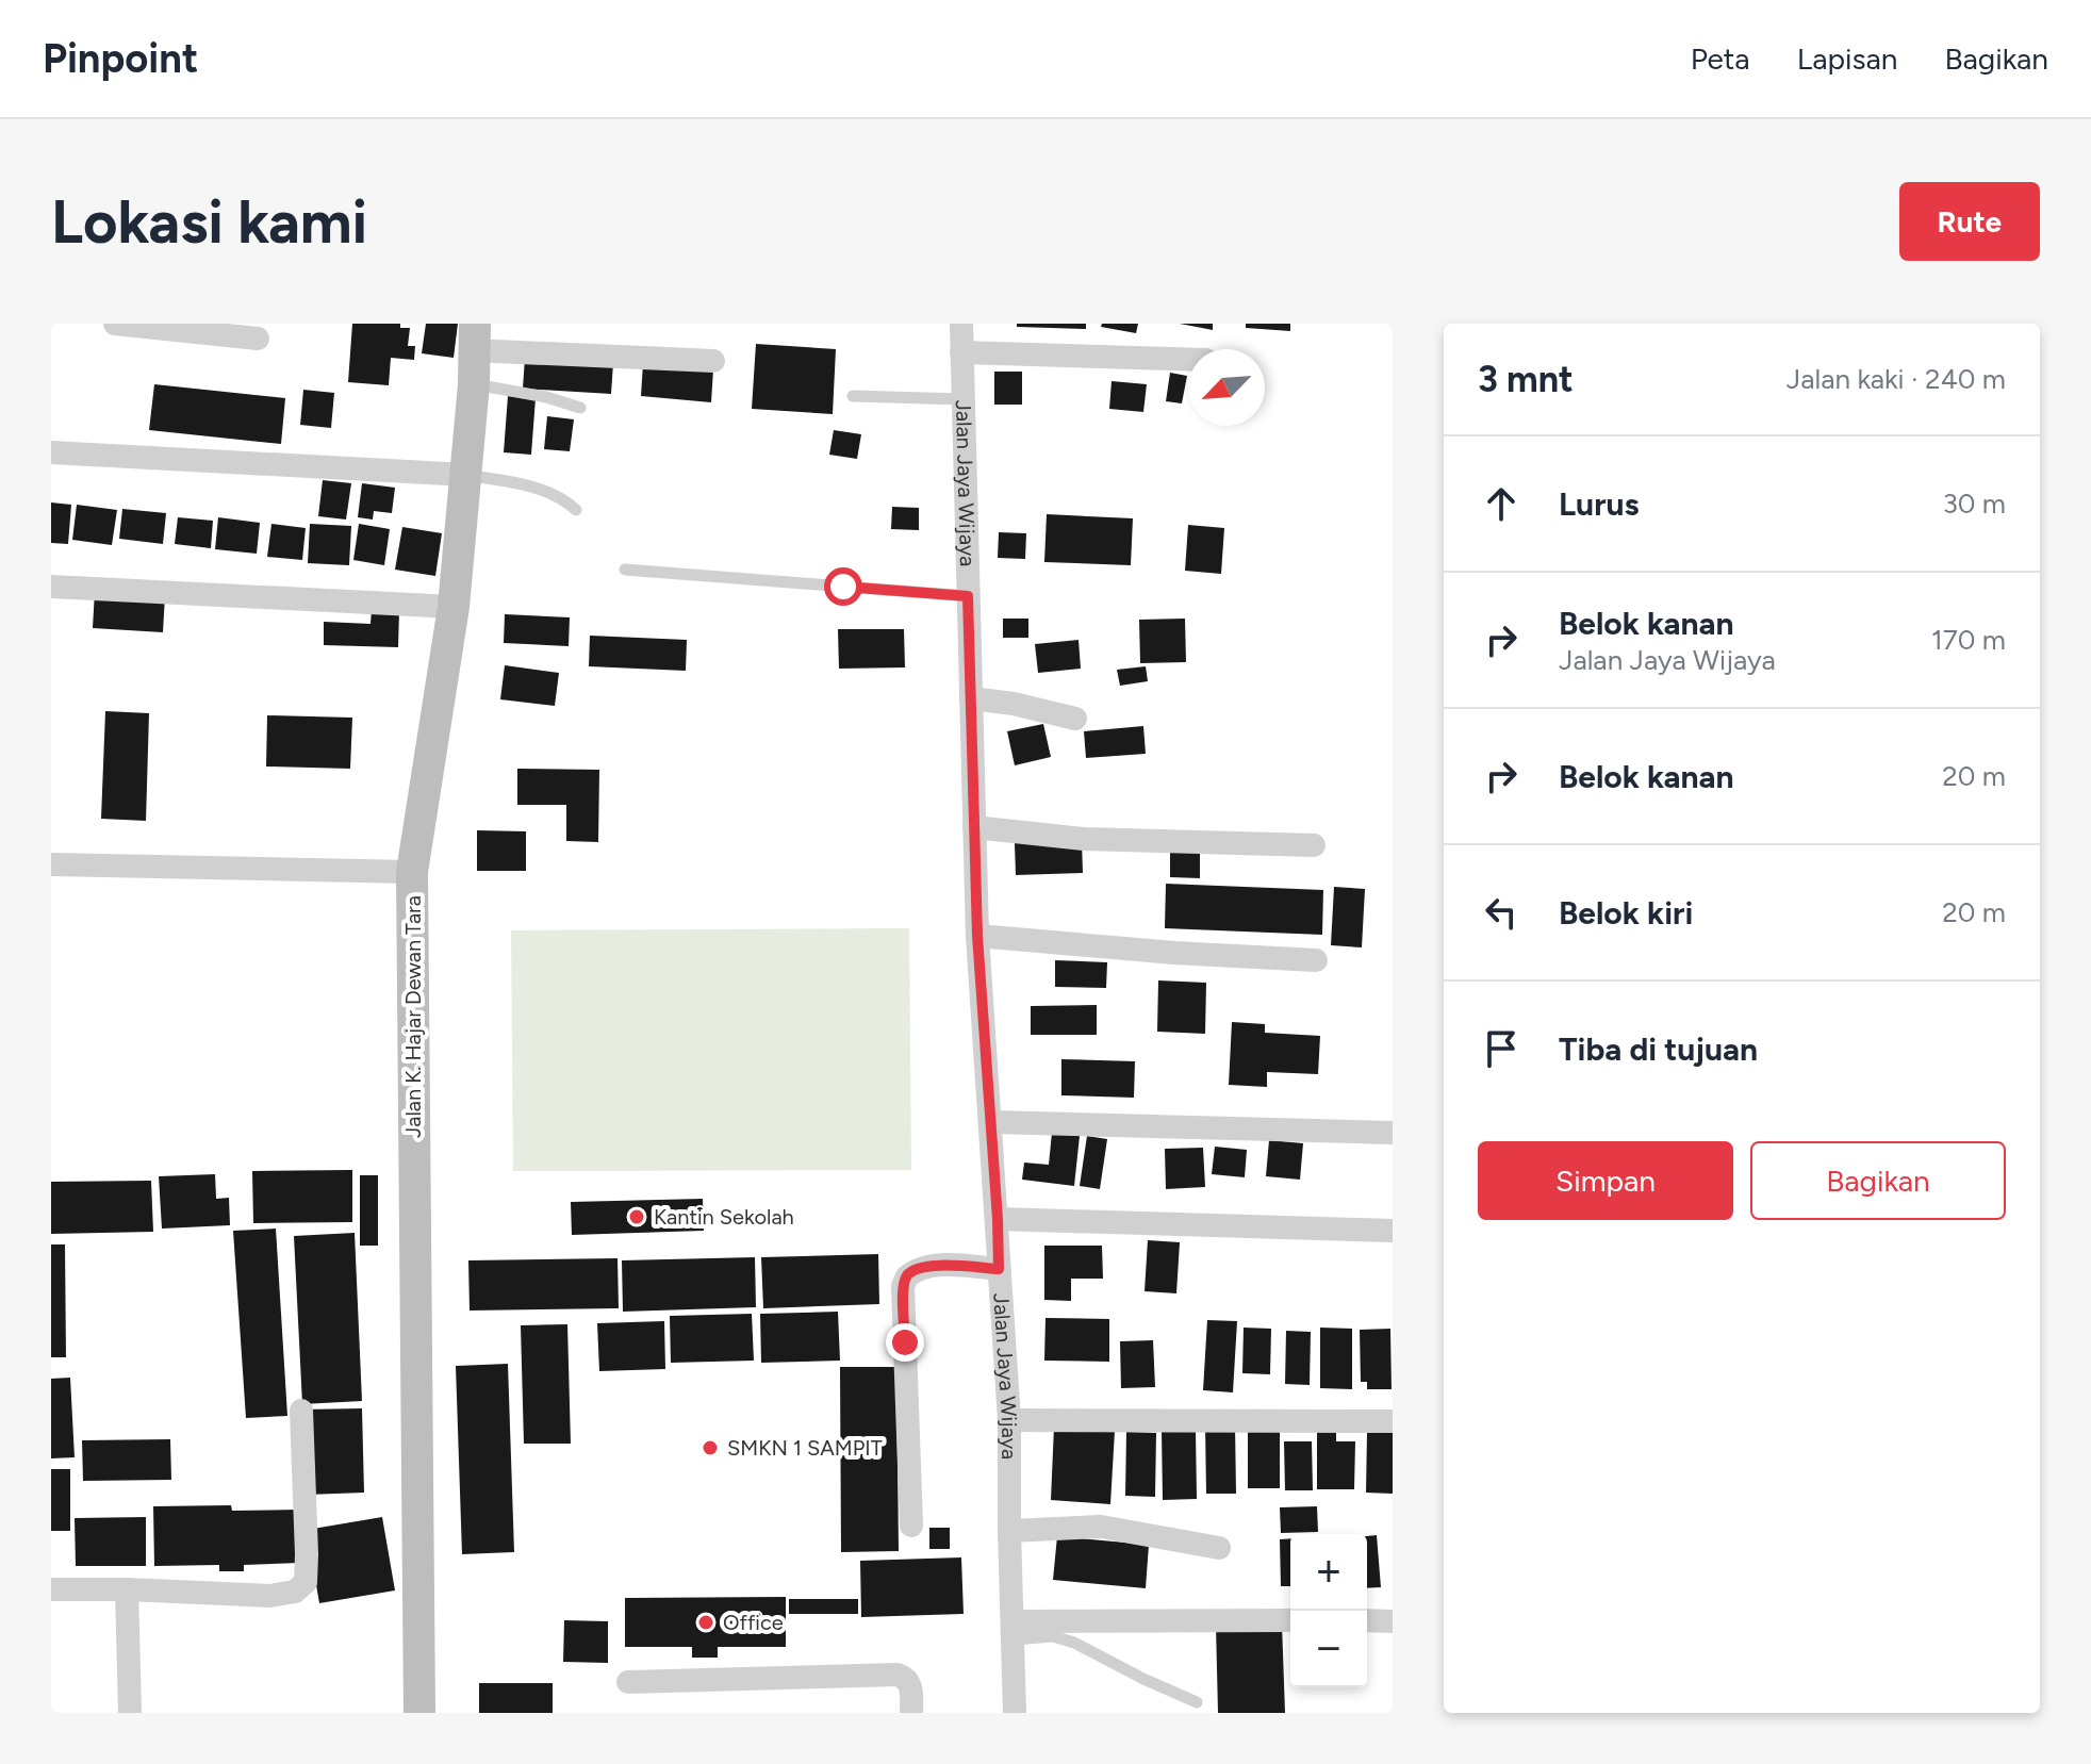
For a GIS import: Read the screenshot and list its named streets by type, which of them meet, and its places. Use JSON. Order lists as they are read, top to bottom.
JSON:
{
  "streets": {
    "street": ["Jalan Jaya Wijaya", "Jalan K. Hajar Dewan Tara"]
  },
  "places": ["Kantin Sekolah", "SMKN 1 SAMPIT", "Office"],
  "north": "bottom left",
  "page": {
    "header": "Pinpoint",
    "nav": ["Peta", "Lapisan", "Bagikan"],
    "buttons": [
      "Rute",
      ["Simpan", "Bagikan"]
    ],
    "title": "Lokasi kami",
    "heading": ["3 mnt", "Jalan kaki · 240 m"],
    "list": [
      ["Lurus", "30 m"],
      ["Belok kanan", "Jalan Jaya Wijaya", "170 m"],
      ["Belok kanan", "20 m"],
      ["Belok kiri", "20 m"],
      "Tiba di tujuan"
    ],
    "map_buttons": ["+", "−"]
  }
}
